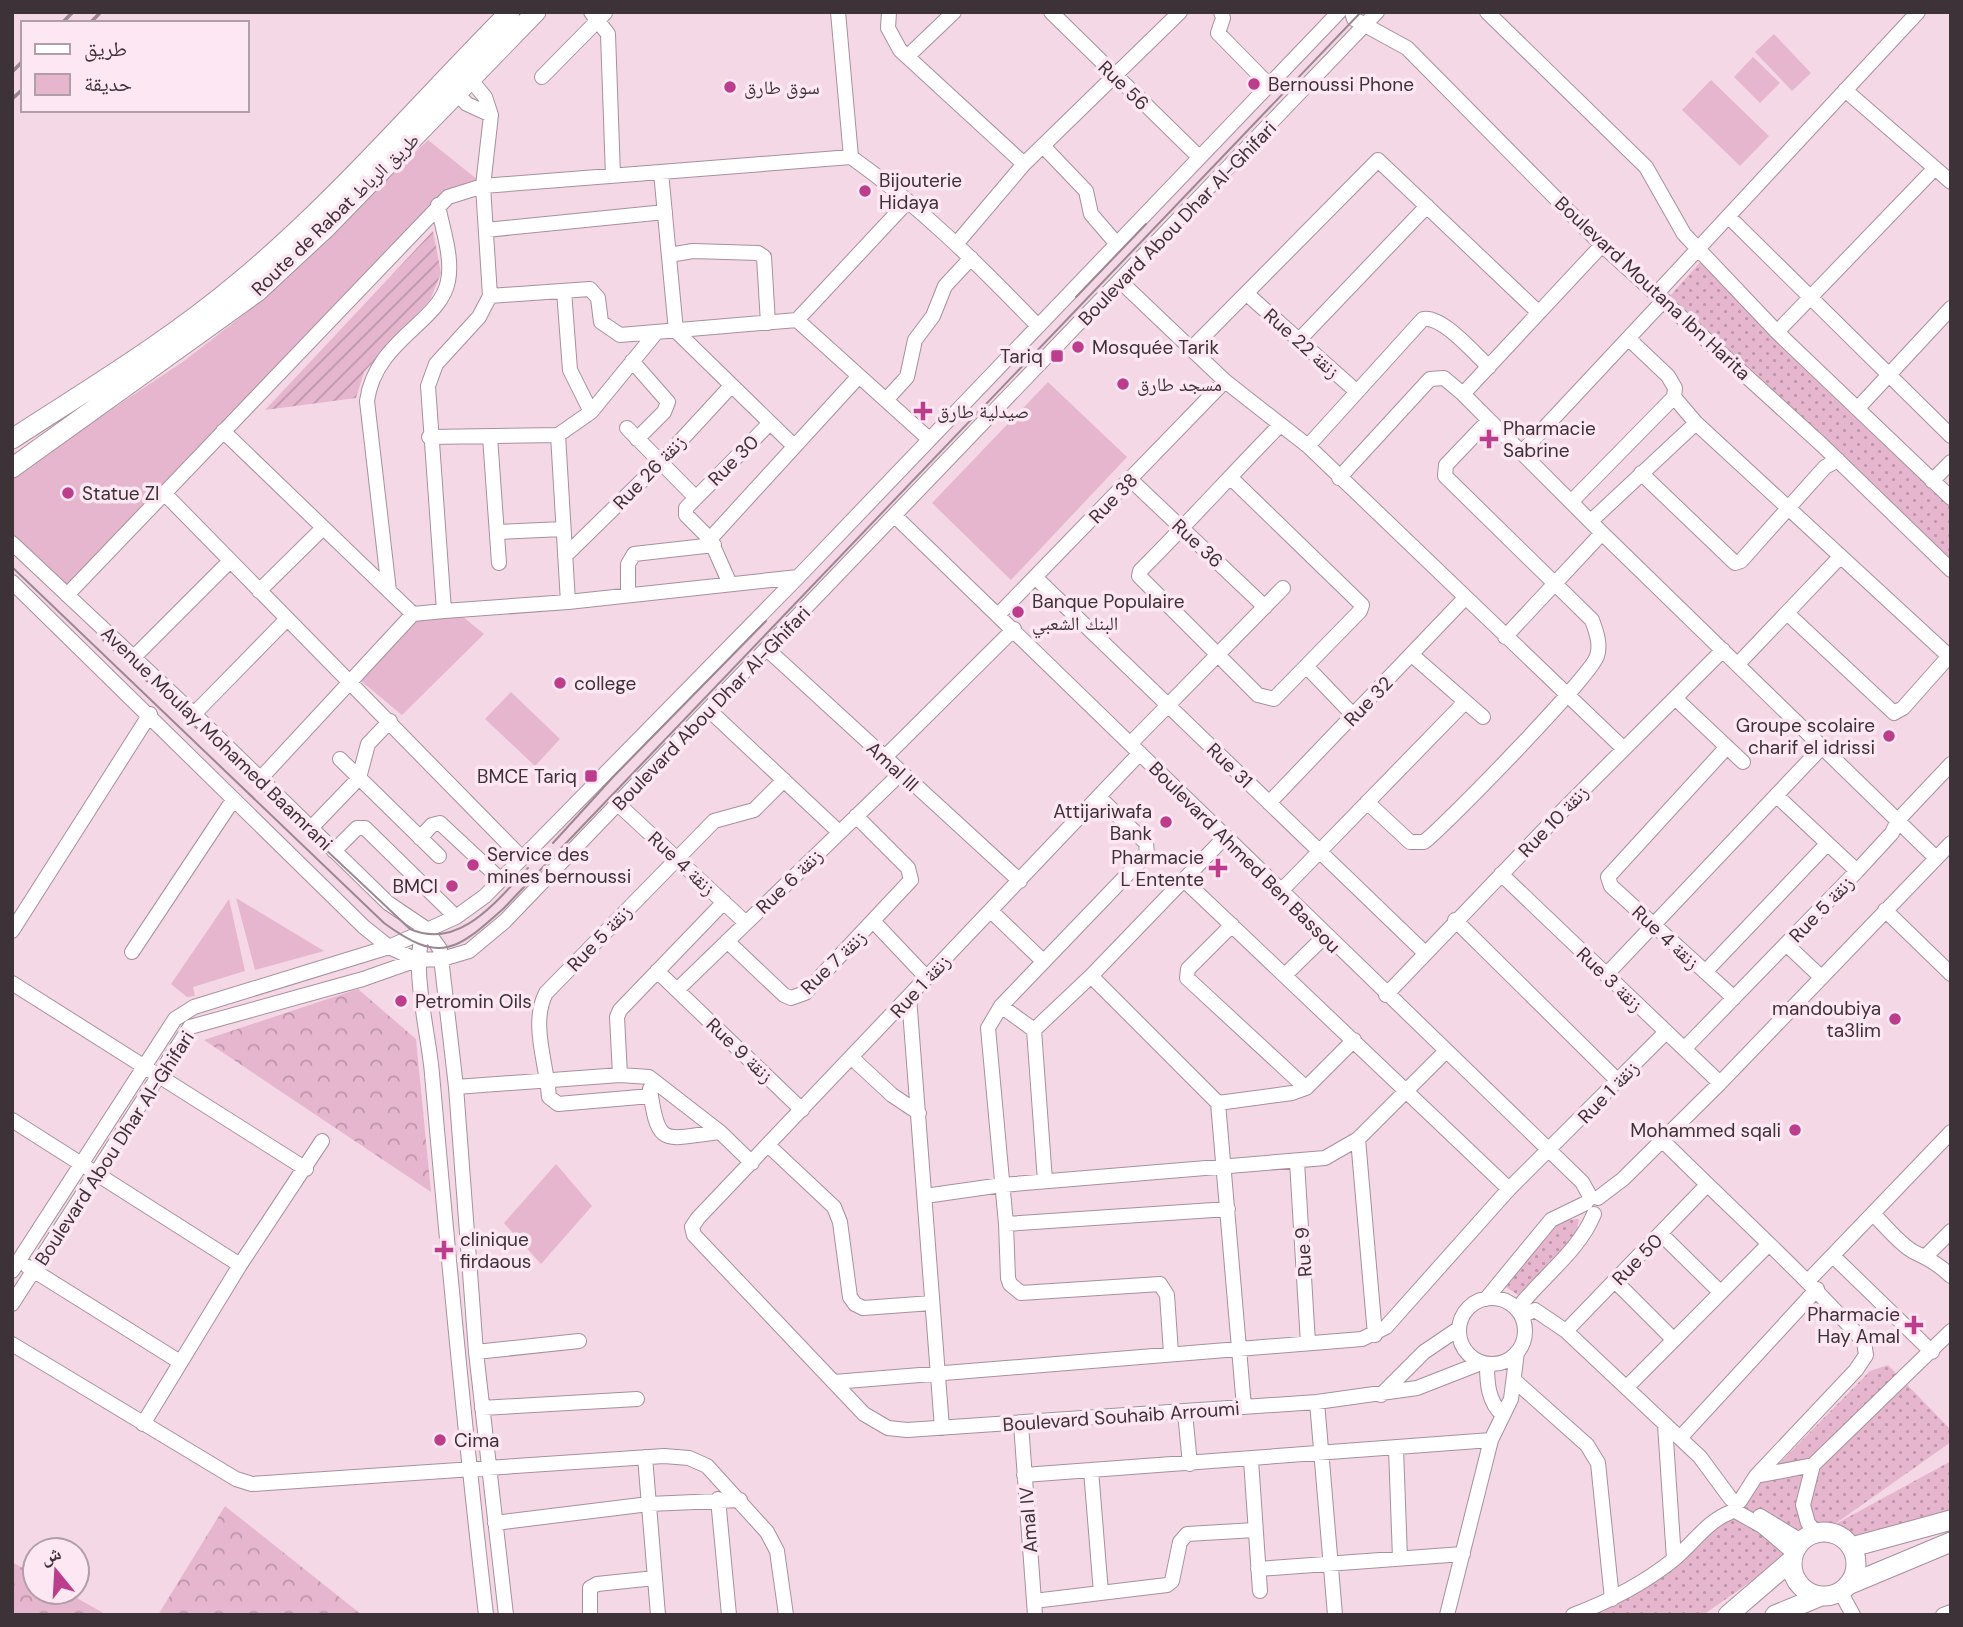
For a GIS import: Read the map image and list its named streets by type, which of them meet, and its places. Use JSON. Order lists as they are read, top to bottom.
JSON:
{
  "streets": {
    "main road": ["Route de Rabat طريق الرباط"],
    "street": [
      "Rue 56",
      "Boulevard Abou Dhar Al-Ghifari",
      "Boulevard Moutana Ibn Harita",
      "Rue 22 زنقة",
      "Rue 30",
      "Rue 26 زنقة",
      "Rue 38",
      "Rue 36",
      "Rue 32",
      "Avenue Moulay Mohamed Baamrani",
      "Rue 31",
      "Amal III",
      "Rue 10 زنقة",
      "Boulevard Ahmed Ben Bassou",
      "Rue 4 زنقة",
      "Rue 6 زنقة",
      "Rue 5 زنقة",
      "Rue 7 زنقة",
      "Rue 3 زنقة",
      "Rue 1 زنقة",
      "Rue 9 زنقة",
      "Rue 9",
      "Rue 50",
      "Boulevard Souhaib Arroumi",
      "Amal IV"
    ]
  },
  "crossings": [
    ["Rue 56", "Boulevard Abou Dhar Al-Ghifari"],
    ["Boulevard Abou Dhar Al-Ghifari", "Boulevard Moutana Ibn Harita"],
    ["Boulevard Abou Dhar Al-Ghifari", "Avenue Moulay Mohamed Baamrani"],
    ["Boulevard Abou Dhar Al-Ghifari", "Amal III"],
    ["Boulevard Abou Dhar Al-Ghifari", "Boulevard Ahmed Ben Bassou"],
    ["Boulevard Abou Dhar Al-Ghifari", "Rue 4 زنقة"],
    ["Rue 38", "Rue 36"],
    ["Rue 38", "Rue 31"],
    ["Rue 38", "Boulevard Ahmed Ben Bassou"],
    ["Rue 36", "Rue 1 زنقة"],
    ["Rue 32", "Rue 31"],
    ["Rue 31", "Rue 10 زنقة"],
    ["Rue 31", "Rue 1 زنقة"],
    ["Amal III", "Rue 6 زنقة"],
    ["Amal III", "Rue 1 زنقة"],
    ["Rue 10 زنقة", "Boulevard Ahmed Ben Bassou"],
    ["Rue 10 زنقة", "Rue 3 زنقة"],
    ["Boulevard Ahmed Ben Bassou", "Rue 1 زنقة"],
    ["Rue 4 زنقة", "Rue 6 زنقة"],
    ["Rue 4 زنقة", "Rue 5 زنقة"],
    ["Rue 6 زنقة", "Rue 7 زنقة"],
    ["Rue 6 زنقة", "Rue 9 زنقة"],
    ["Rue 5 زنقة", "Rue 3 زنقة"],
    ["Rue 7 زنقة", "Rue 1 زنقة"],
    ["Rue 3 زنقة", "Rue 1 زنقة"],
    ["Rue 1 زنقة", "Rue 9 زنقة"],
    ["Rue 1 زنقة", "Boulevard Souhaib Arroumi"],
    ["Boulevard Souhaib Arroumi", "Amal IV"]
  ],
  "places": {
    "other": [
      "Bernoussi Phone",
      "سوق طارق",
      "Bijouterie Hidaya",
      "Mosquée Tarik",
      "مسجد طارق",
      "Statue ZI",
      "Banque Populaire البنك الشعبي",
      "college",
      "Groupe scolaire charif el idrissi",
      "Attijariwafa Bank",
      "Service des mines bernoussi",
      "BMCI",
      "Petromin Oils",
      "mandoubiya ta3lim",
      "Mohammed sqali",
      "Cima"
    ],
    "transit": ["Tariq", "BMCE Tariq"],
    "health": [
      "صيدلية طارق",
      "Pharmacie Sabrine",
      "Pharmacie L Entente",
      "clinique firdaous",
      "Pharmacie Hay Amal"
    ]
  },
  "legend": ["طريق", "حديقة"],
  "north": "top"
}
